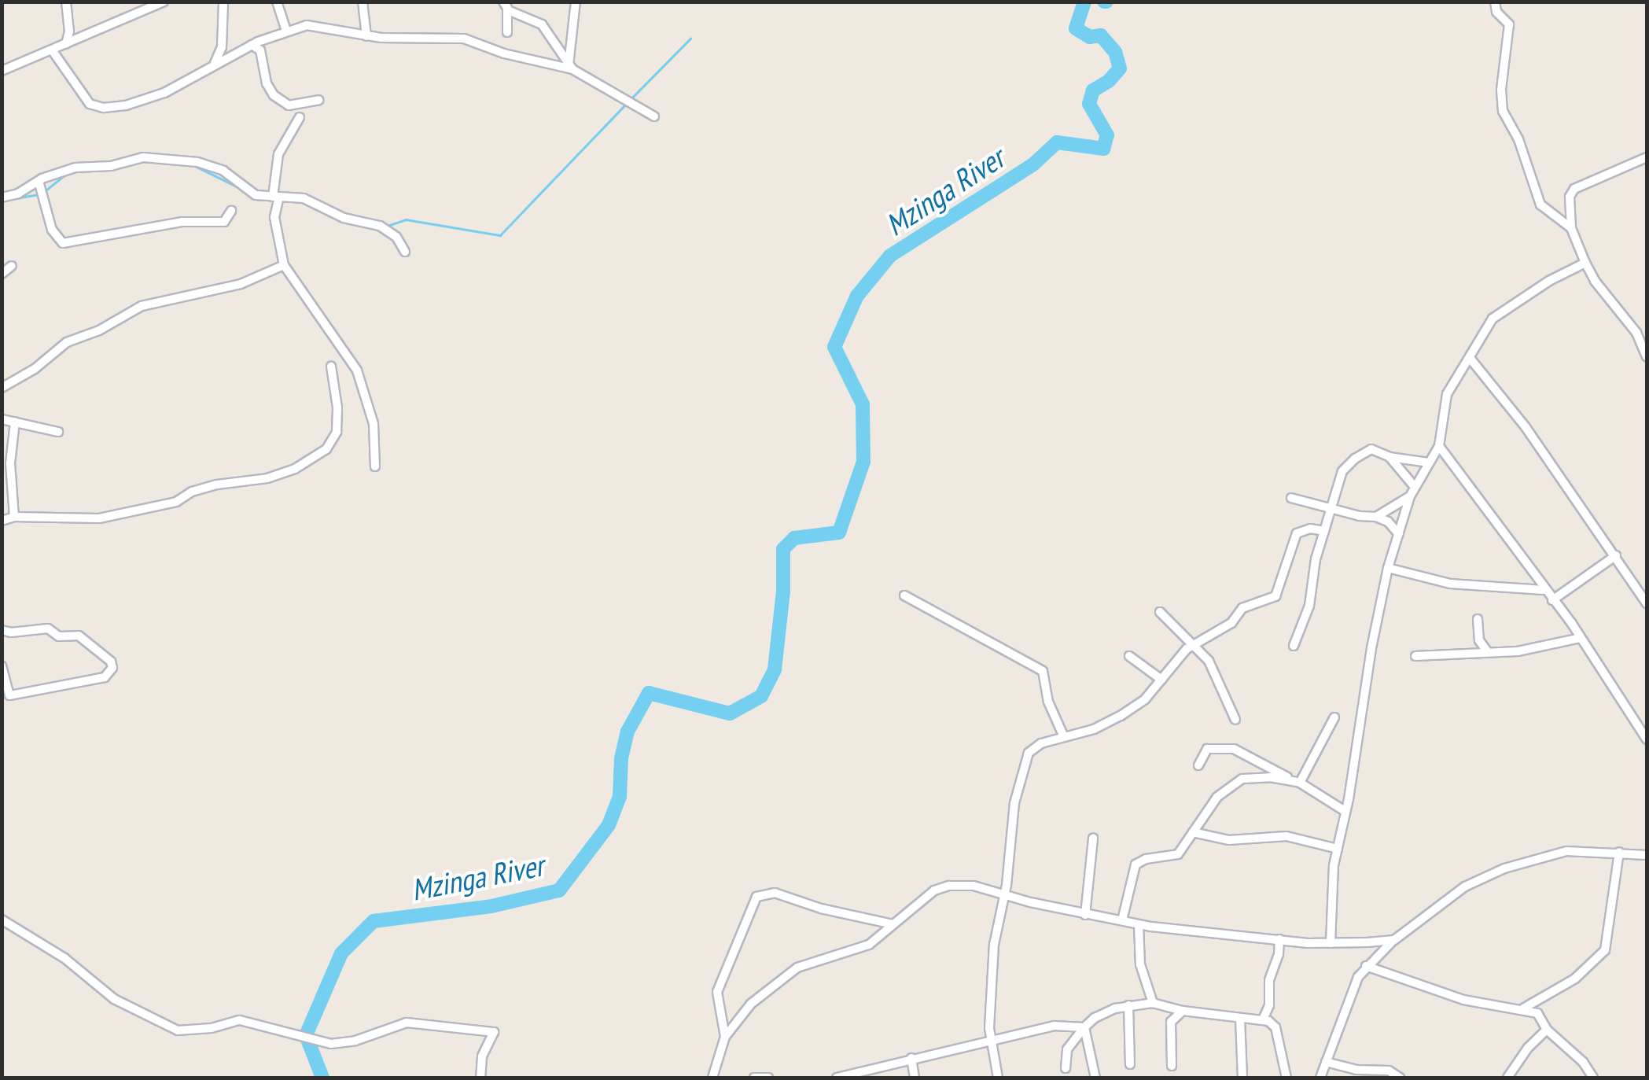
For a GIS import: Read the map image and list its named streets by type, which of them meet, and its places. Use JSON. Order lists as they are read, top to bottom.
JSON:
{
  "water": ["Mzinga River"]
}
